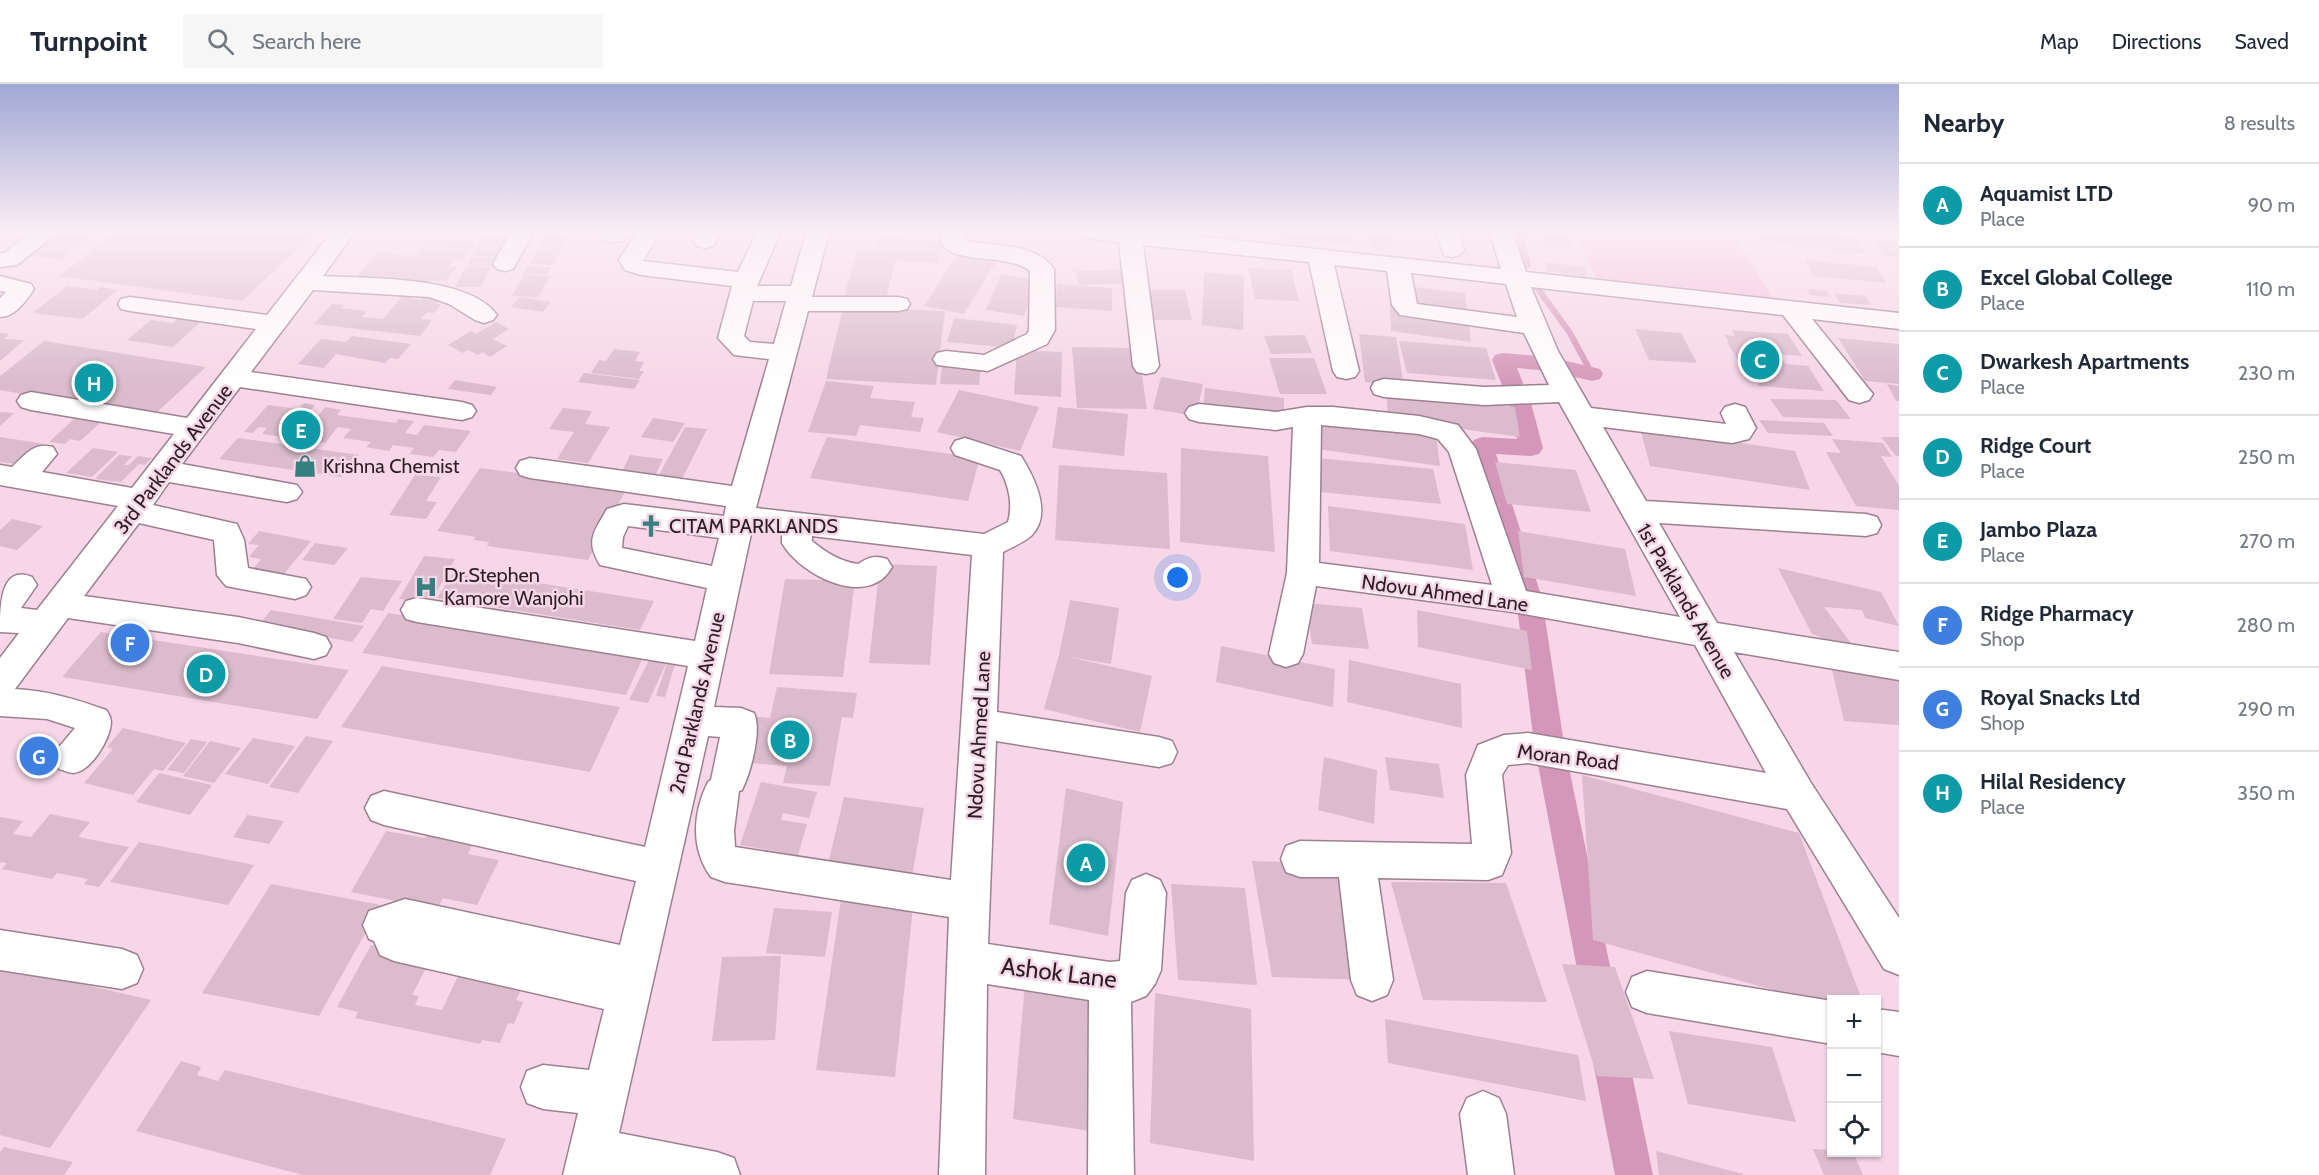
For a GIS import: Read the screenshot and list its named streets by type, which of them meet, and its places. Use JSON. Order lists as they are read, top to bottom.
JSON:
{
  "streets": {
    "street": [
      "3rd Parklands Avenue",
      "Ndovu Ahmed Lane",
      "1st Parklands Avenue",
      "2nd Parklands Avenue",
      "Moran Road",
      "Ashok Lane"
    ]
  },
  "crossings": [
    ["Ndovu Ahmed Lane", "1st Parklands Avenue"],
    ["Ndovu Ahmed Lane", "Ashok Lane"],
    ["1st Parklands Avenue", "Moran Road"]
  ],
  "places": {
    "shop": ["Krishna Chemist"],
    "church": ["CITAM PARKLANDS"],
    "hospital": ["Dr.Stephen Kamore Wanjohi"]
  },
  "page": {
    "header": "Turnpoint",
    "search": "Search here",
    "nav": ["Map", "Directions", "Saved"],
    "heading": ["Nearby", "8 results"],
    "list": [
      {
        "mark": "A",
        "name": "Aquamist LTD",
        "note": "Place",
        "value": "90 m"
      },
      {
        "mark": "B",
        "name": "Excel Global College",
        "note": "Place",
        "value": "110 m"
      },
      {
        "mark": "C",
        "name": "Dwarkesh Apartments",
        "note": "Place",
        "value": "230 m"
      },
      {
        "mark": "D",
        "name": "Ridge Court",
        "note": "Place",
        "value": "250 m"
      },
      {
        "mark": "E",
        "name": "Jambo Plaza",
        "note": "Place",
        "value": "270 m"
      },
      {
        "mark": "F",
        "name": "Ridge Pharmacy",
        "note": "Shop",
        "value": "280 m"
      },
      {
        "mark": "G",
        "name": "Royal Snacks Ltd",
        "note": "Shop",
        "value": "290 m"
      },
      {
        "mark": "H",
        "name": "Hilal Residency",
        "note": "Place",
        "value": "350 m"
      }
    ],
    "pins": [
      "C",
      "H",
      "E",
      "F",
      "D",
      "B",
      "G",
      "A"
    ],
    "map_buttons": ["+", "−"]
  }
}
